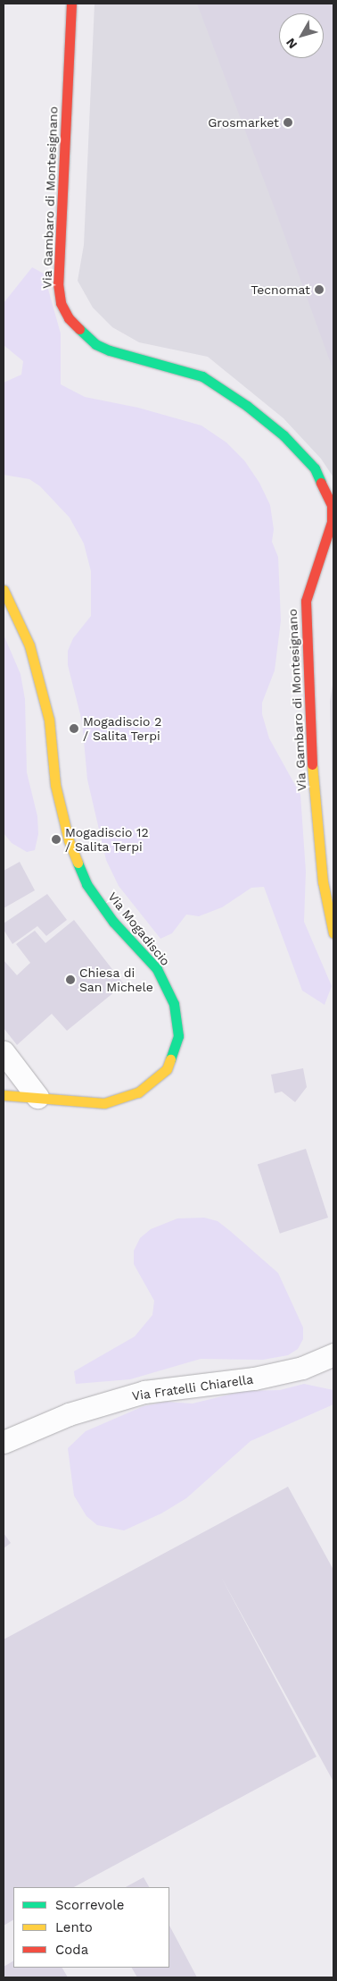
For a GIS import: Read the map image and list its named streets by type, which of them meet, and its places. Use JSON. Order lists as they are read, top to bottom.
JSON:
{
  "streets": {
    "street": ["Via Gambaro di Montesignano", "Via Mogadiscio", "Via Fratelli Chiarella"]
  },
  "places": [
    "Grosmarket",
    "Tecnomat",
    "Mogadiscio 2 / Salita Terpi",
    "Mogadiscio 12 / Salita Terpi",
    "Chiesa di San Michele"
  ],
  "legend": ["Scorrevole", "Lento", "Coda"],
  "north": "bottom left"
}
